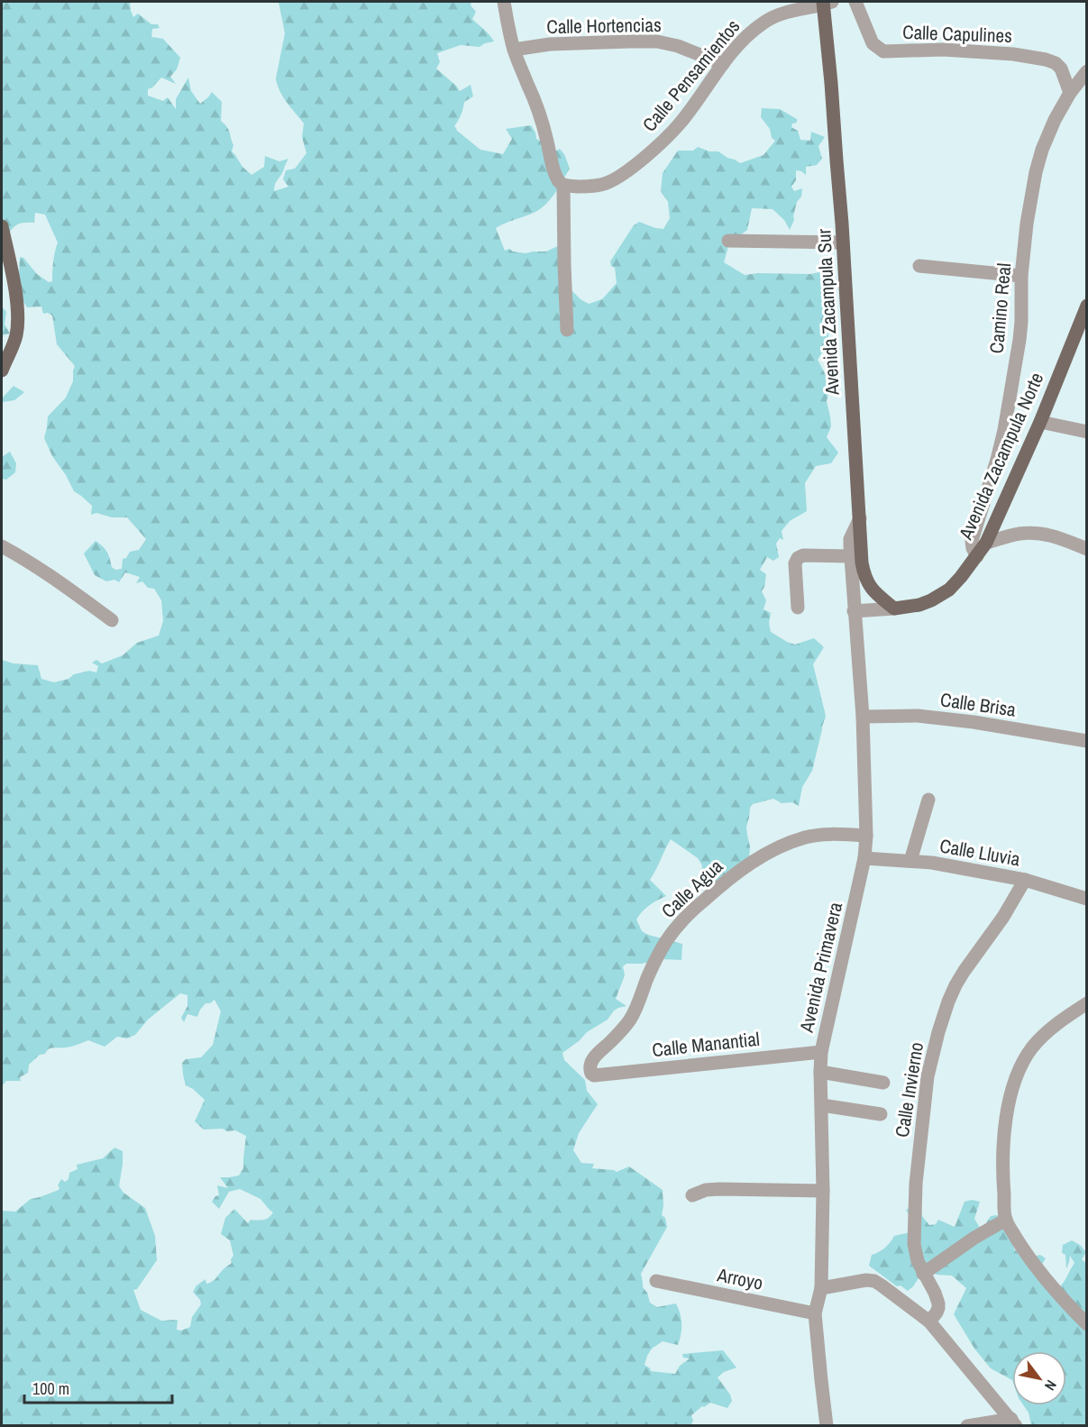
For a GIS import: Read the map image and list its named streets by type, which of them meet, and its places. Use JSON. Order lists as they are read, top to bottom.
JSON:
{
  "streets": {
    "main road": ["Avenida Zacampula Sur", "Avenida Zacampula Norte"],
    "street": [
      "Calle Hortencias",
      "Calle Capulines",
      "Calle Pensamientos",
      "Camino Real",
      "Calle Brisa",
      "Calle Lluvia",
      "Calle Agua",
      "Avenida Primavera",
      "Calle Manantial",
      "Calle Invierno",
      "Arroyo"
    ]
  },
  "crossings": [
    ["Calle Hortencias", "Calle Pensamientos"],
    ["Calle Capulines", "Camino Real"],
    ["Calle Pensamientos", "Avenida Zacampula Sur"],
    ["Camino Real", "Avenida Zacampula Norte"],
    ["Avenida Zacampula Sur", "Avenida Zacampula Norte"],
    ["Avenida Zacampula Sur", "Avenida Primavera"],
    ["Calle Brisa", "Avenida Primavera"],
    ["Calle Lluvia", "Avenida Primavera"],
    ["Calle Lluvia", "Calle Invierno"],
    ["Calle Agua", "Avenida Primavera"],
    ["Calle Agua", "Calle Manantial"],
    ["Avenida Primavera", "Calle Manantial"],
    ["Avenida Primavera", "Arroyo"]
  ],
  "scale_bar": "100 m",
  "north": "bottom right"
}
